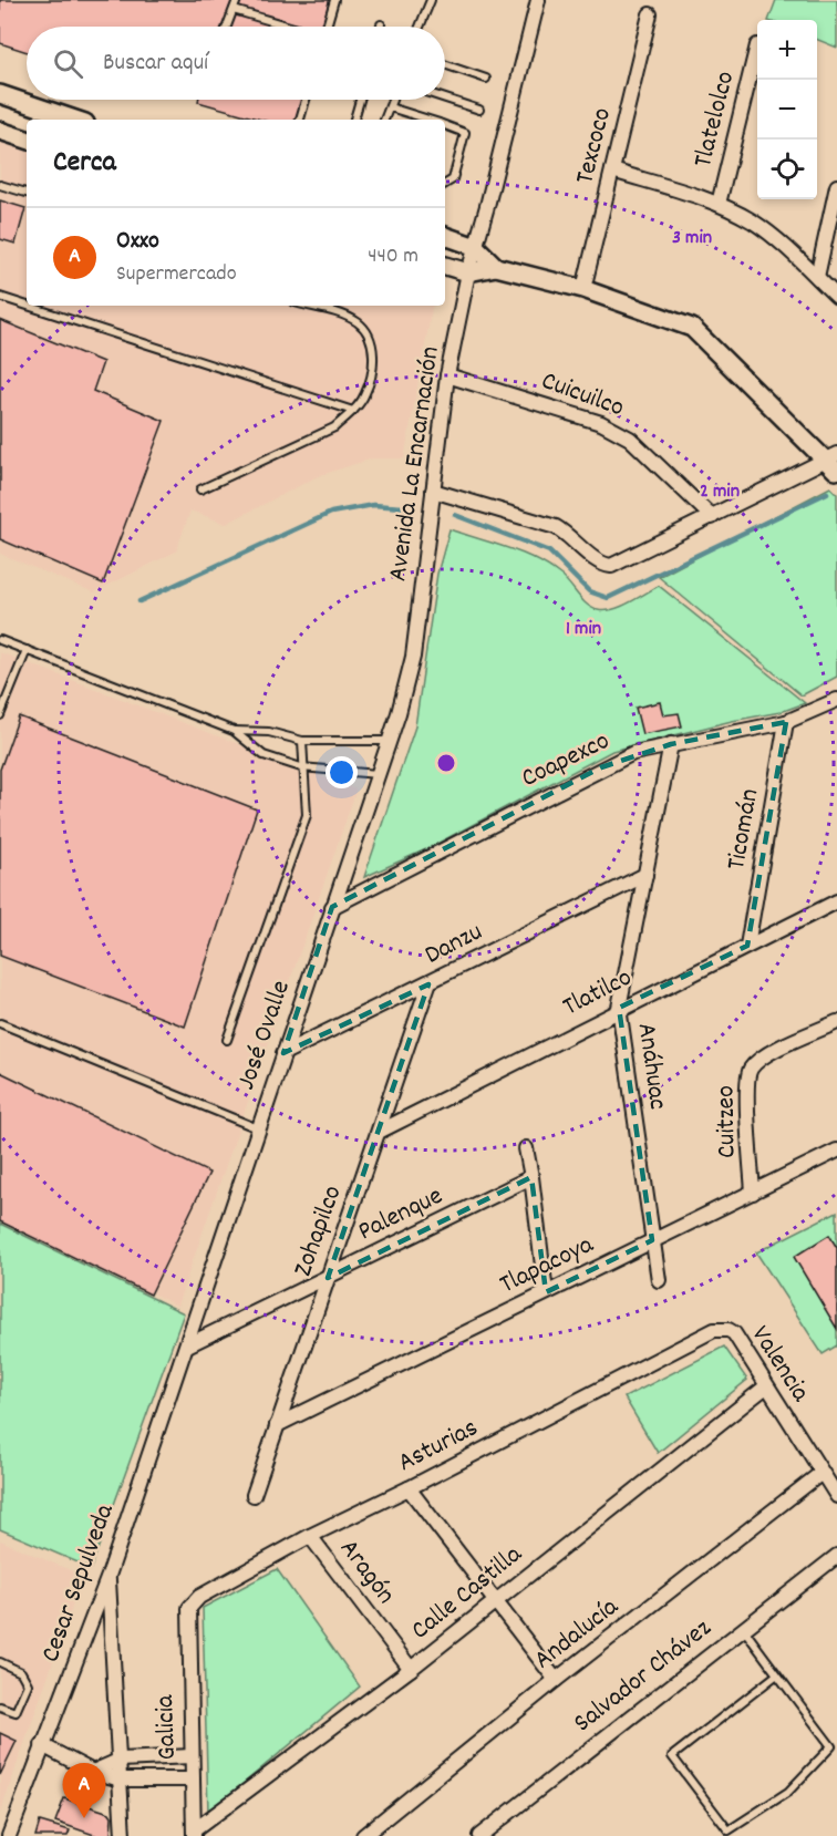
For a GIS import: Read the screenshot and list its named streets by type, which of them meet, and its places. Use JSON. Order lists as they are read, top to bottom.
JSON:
{
  "streets": {
    "street": [
      "Tlatelolco",
      "Texcoco",
      "Cuicuilco",
      "Avenida La Encarnación",
      "Coapexco",
      "Ticomán",
      "Danzu",
      "Tlatilco",
      "José Ovalle",
      "Anáhuac",
      "Cuitzeo",
      "Palenque",
      "Zohapilco",
      "Tlapacoya",
      "Valencia",
      "Asturias",
      "Aragón",
      "Cesar Sepulveda",
      "Calle Castilla",
      "Andalucía",
      "Salvador Chávez",
      "Galicia"
    ]
  },
  "crossings": [
    ["Cuicuilco", "Avenida La Encarnación"],
    ["Avenida La Encarnación", "José Ovalle"],
    ["Coapexco", "Ticomán"],
    ["Coapexco", "José Ovalle"],
    ["Coapexco", "Anáhuac"],
    ["Ticomán", "Tlatilco"],
    ["Danzu", "José Ovalle"],
    ["Danzu", "Anáhuac"],
    ["Danzu", "Zohapilco"],
    ["Tlatilco", "Anáhuac"],
    ["Tlatilco", "Zohapilco"],
    ["José Ovalle", "Palenque"],
    ["José Ovalle", "Cesar Sepulveda"],
    ["Anáhuac", "Tlapacoya"],
    ["Cuitzeo", "Tlapacoya"],
    ["Palenque", "Zohapilco"],
    ["Palenque", "Cesar Sepulveda"],
    ["Zohapilco", "Tlapacoya"],
    ["Valencia", "Asturias"],
    ["Valencia", "Calle Castilla"],
    ["Valencia", "Andalucía"],
    ["Asturias", "Aragón"],
    ["Asturias", "Galicia"],
    ["Aragón", "Calle Castilla"],
    ["Calle Castilla", "Galicia"]
  ],
  "page": {
    "map_buttons": ["+", "−"],
    "search": "Buscar aquí",
    "heading": "Cerca",
    "list": [
      {
        "mark": "A",
        "name": "Oxxo",
        "note": "Supermercado",
        "value": "440 m"
      }
    ],
    "pins": "A"
  },
  "rings": ["3 min", "2 min", "1 min"]
}
